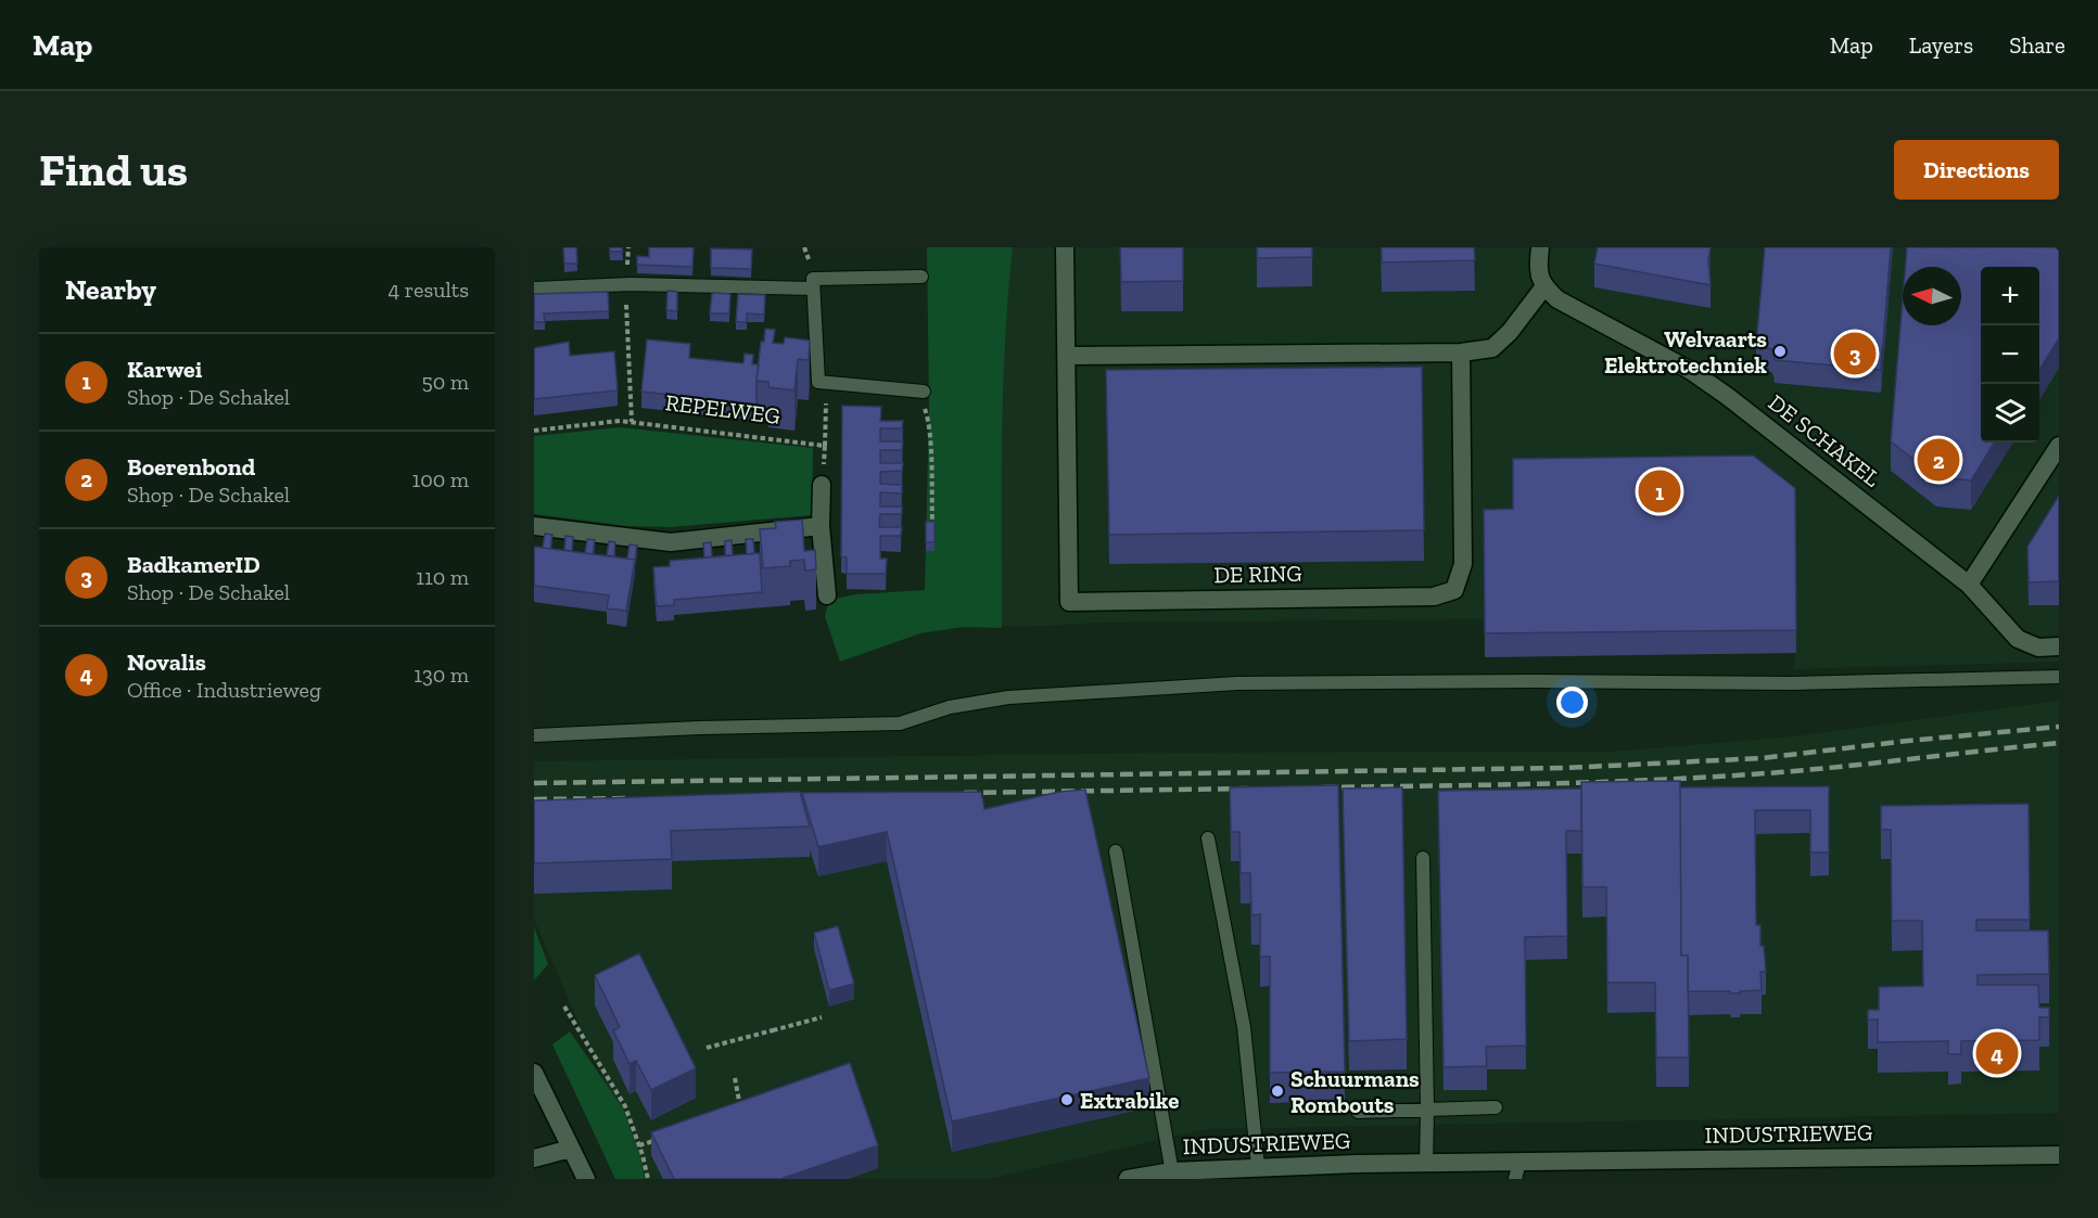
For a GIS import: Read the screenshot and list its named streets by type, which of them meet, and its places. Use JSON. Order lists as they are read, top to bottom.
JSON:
{
  "streets": {
    "street": ["DE SCHAKEL", "DE RING", "INDUSTRIEWEG"],
    "path": ["REPELWEG"]
  },
  "places": ["Welvaarts Elektrotechniek", "Schuurmans Rombouts", "Extrabike"],
  "north": "left",
  "page": {
    "header": "Map",
    "nav": ["Map", "Layers", "Share"],
    "buttons": "Directions",
    "title": "Find us",
    "heading": ["Nearby", "4 results"],
    "map_buttons": ["+", "−"],
    "pins": [
      "3",
      "2",
      "1",
      "4"
    ],
    "list": [
      {
        "mark": "1",
        "name": "Karwei",
        "note": "Shop · De Schakel",
        "value": "50 m"
      },
      {
        "mark": "2",
        "name": "Boerenbond",
        "note": "Shop · De Schakel",
        "value": "100 m"
      },
      {
        "mark": "3",
        "name": "BadkamerID",
        "note": "Shop · De Schakel",
        "value": "110 m"
      },
      {
        "mark": "4",
        "name": "Novalis",
        "note": "Office · Industrieweg",
        "value": "130 m"
      }
    ]
  }
}
